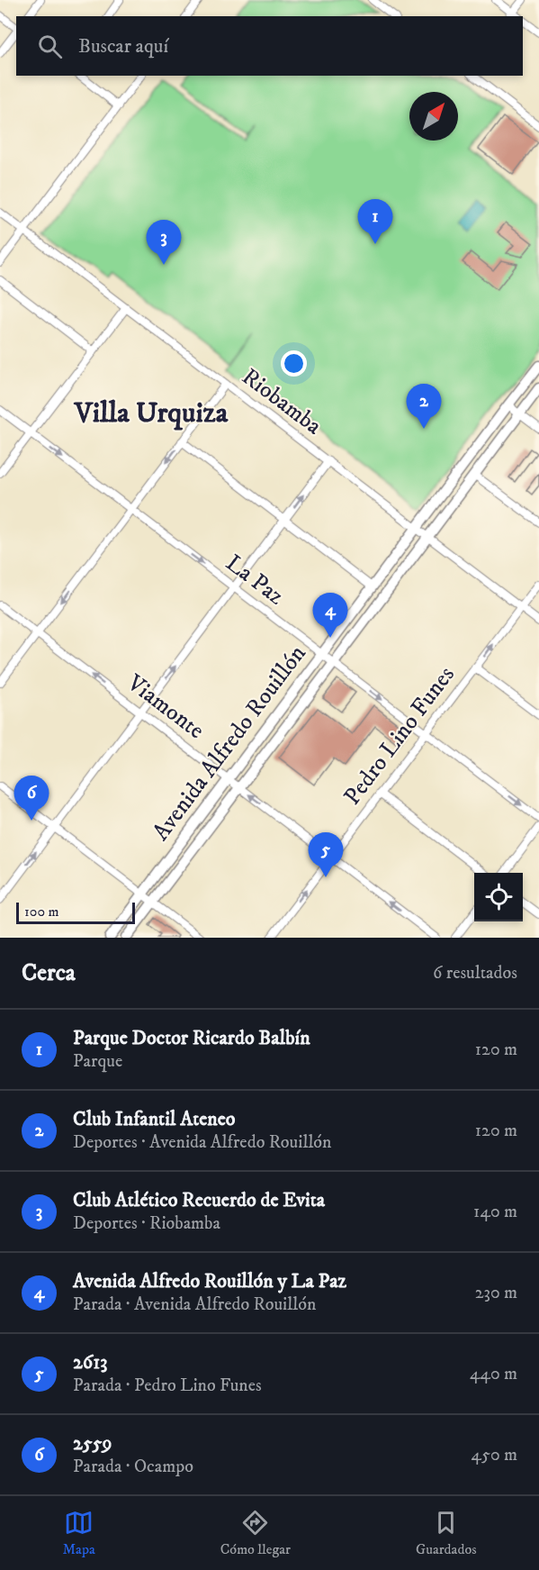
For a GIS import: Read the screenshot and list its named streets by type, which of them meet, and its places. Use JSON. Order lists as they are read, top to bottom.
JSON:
{
  "streets": {
    "street": [
      "Riobamba",
      "La Paz",
      "Viamonte",
      "Pedro Lino Funes",
      "Avenida Alfredo Rouillón"
    ]
  },
  "crossings": [
    ["Riobamba", "Pedro Lino Funes"],
    ["Riobamba", "Avenida Alfredo Rouillón"],
    ["La Paz", "Pedro Lino Funes"],
    ["La Paz", "Avenida Alfredo Rouillón"],
    ["Viamonte", "Pedro Lino Funes"],
    ["Viamonte", "Avenida Alfredo Rouillón"]
  ],
  "one_way": ["La Paz", "Viamonte", "Pedro Lino Funes"],
  "districts": ["Villa Urquiza"],
  "scale_bar": "100 m",
  "north": "top right",
  "page": {
    "search": "Buscar aquí",
    "pins": [
      "1",
      "3",
      "2",
      "4",
      "6",
      "5"
    ],
    "scale": "100 m",
    "heading": ["Cerca", "6 resultados"],
    "list": [
      {
        "mark": "1",
        "name": "Parque Doctor Ricardo Balbín",
        "note": "Parque",
        "value": "120 m"
      },
      {
        "mark": "2",
        "name": "Club Infantil Ateneo",
        "note": "Deportes · Avenida Alfredo Rouillón",
        "value": "120 m"
      },
      {
        "mark": "3",
        "name": "Club Atlético Recuerdo de Evita",
        "note": "Deportes · Riobamba",
        "value": "140 m"
      },
      {
        "mark": "4",
        "name": "Avenida Alfredo Rouillón y La Paz",
        "note": "Parada · Avenida Alfredo Rouillón",
        "value": "230 m"
      },
      {
        "mark": "5",
        "name": "2613",
        "note": "Parada · Pedro Lino Funes",
        "value": "440 m"
      },
      {
        "mark": "6",
        "name": "2559",
        "note": "Parada · Ocampo",
        "value": "450 m"
      }
    ],
    "nav": ["Mapa", "Cómo llegar", "Guardados"]
  }
}
